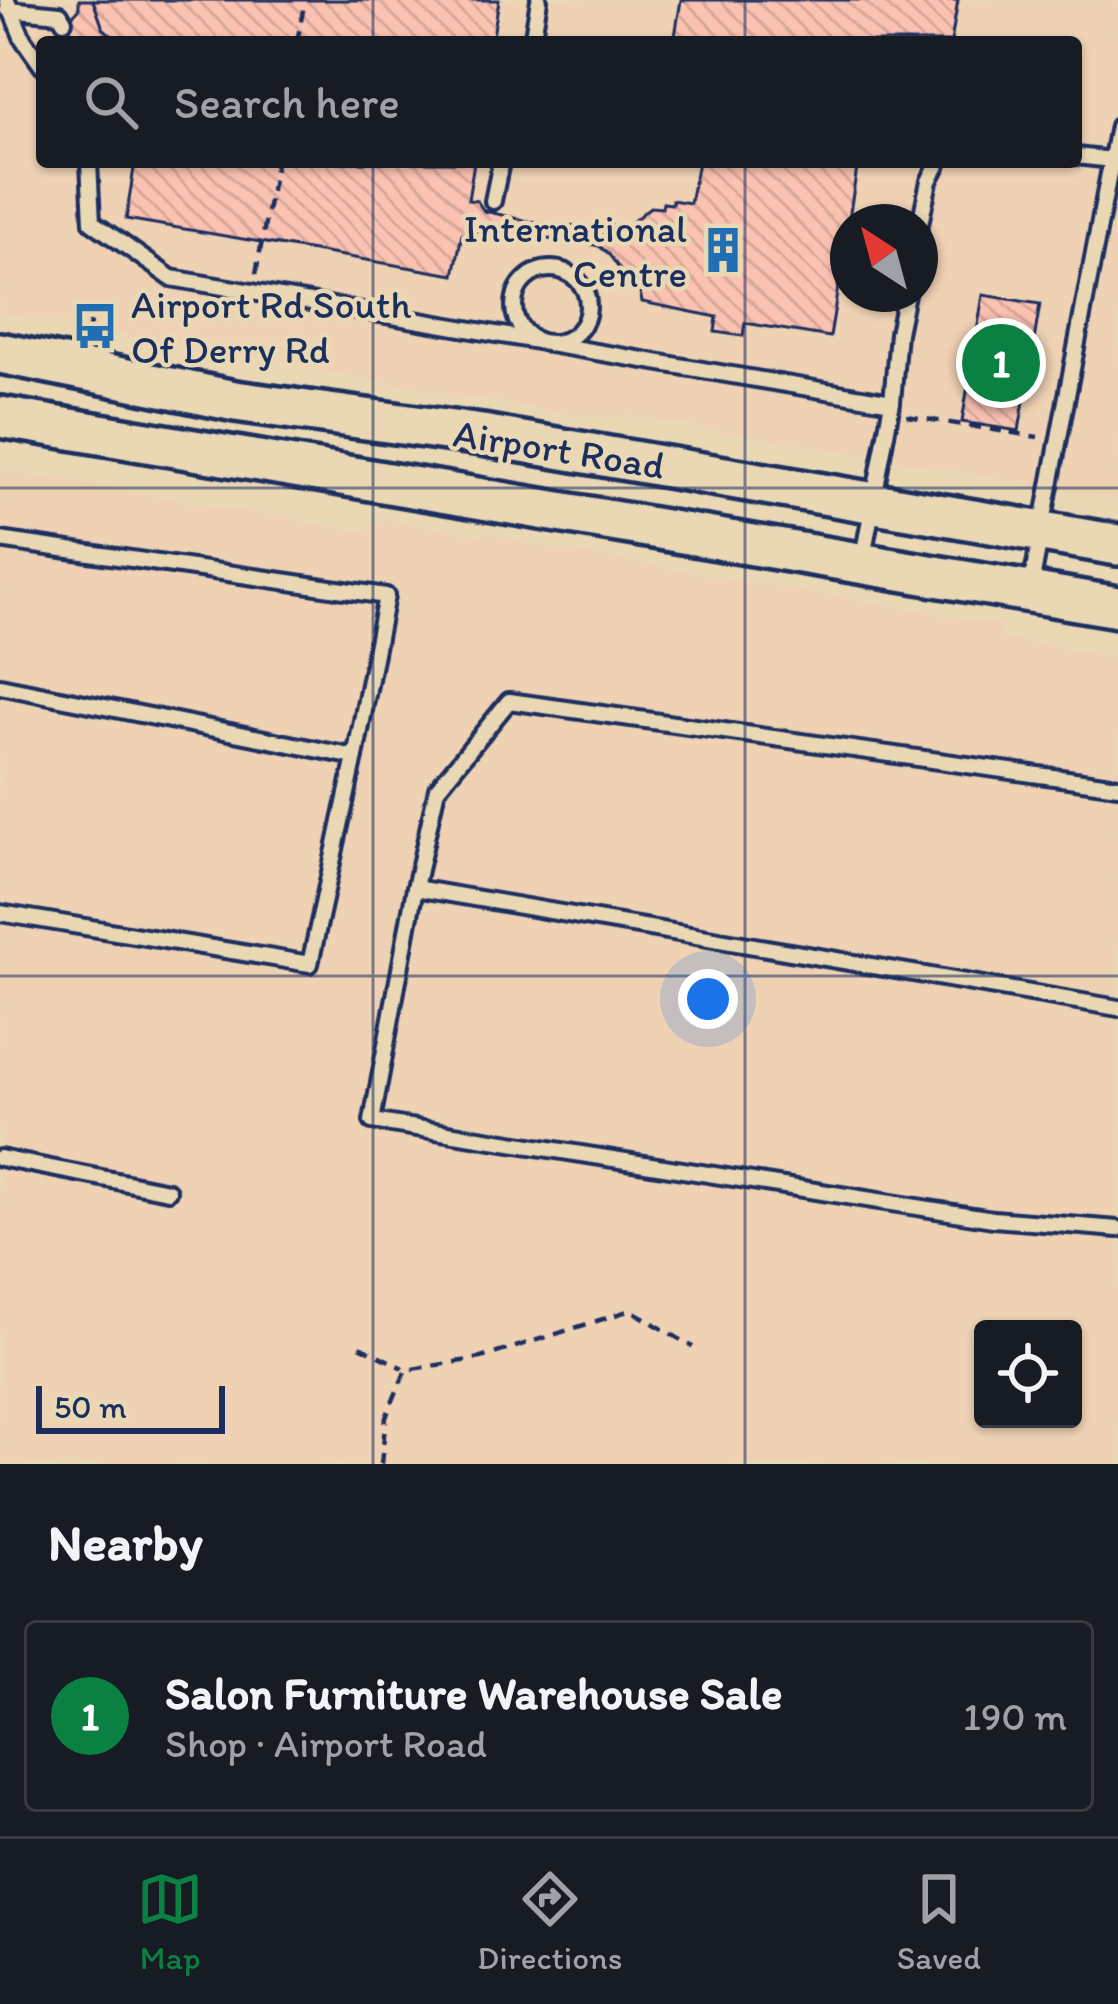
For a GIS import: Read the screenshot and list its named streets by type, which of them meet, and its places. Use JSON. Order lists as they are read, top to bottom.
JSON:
{
  "streets": {
    "main road": ["Airport Road"]
  },
  "places": {
    "building": ["International Centre"],
    "bus stop": ["Airport Rd South Of Derry Rd"]
  },
  "scale_bar": "50 m",
  "north": "top left",
  "page": {
    "search": "Search here",
    "pins": "1",
    "scale": "50 m",
    "heading": "Nearby",
    "list": [
      {
        "mark": "1",
        "name": "Salon Furniture Warehouse Sale",
        "note": "Shop · Airport Road",
        "value": "190 m"
      }
    ],
    "nav": ["Map", "Directions", "Saved"]
  }
}
